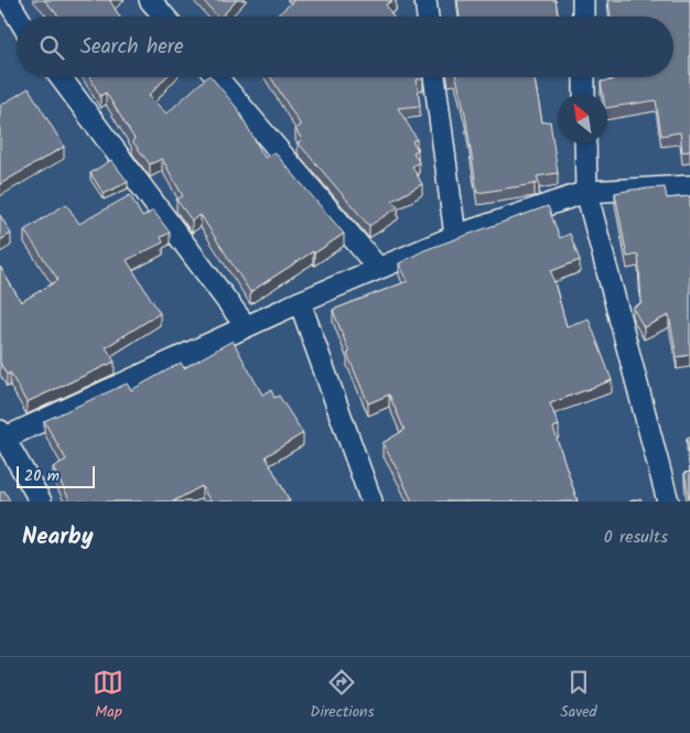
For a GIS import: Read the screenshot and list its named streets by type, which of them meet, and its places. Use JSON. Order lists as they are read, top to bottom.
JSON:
{
  "scale_bar": "20 m",
  "north": "top left",
  "page": {
    "search": "Search here",
    "scale": "20 m",
    "heading": ["Nearby", "0 results"],
    "nav": ["Map", "Directions", "Saved"]
  }
}
